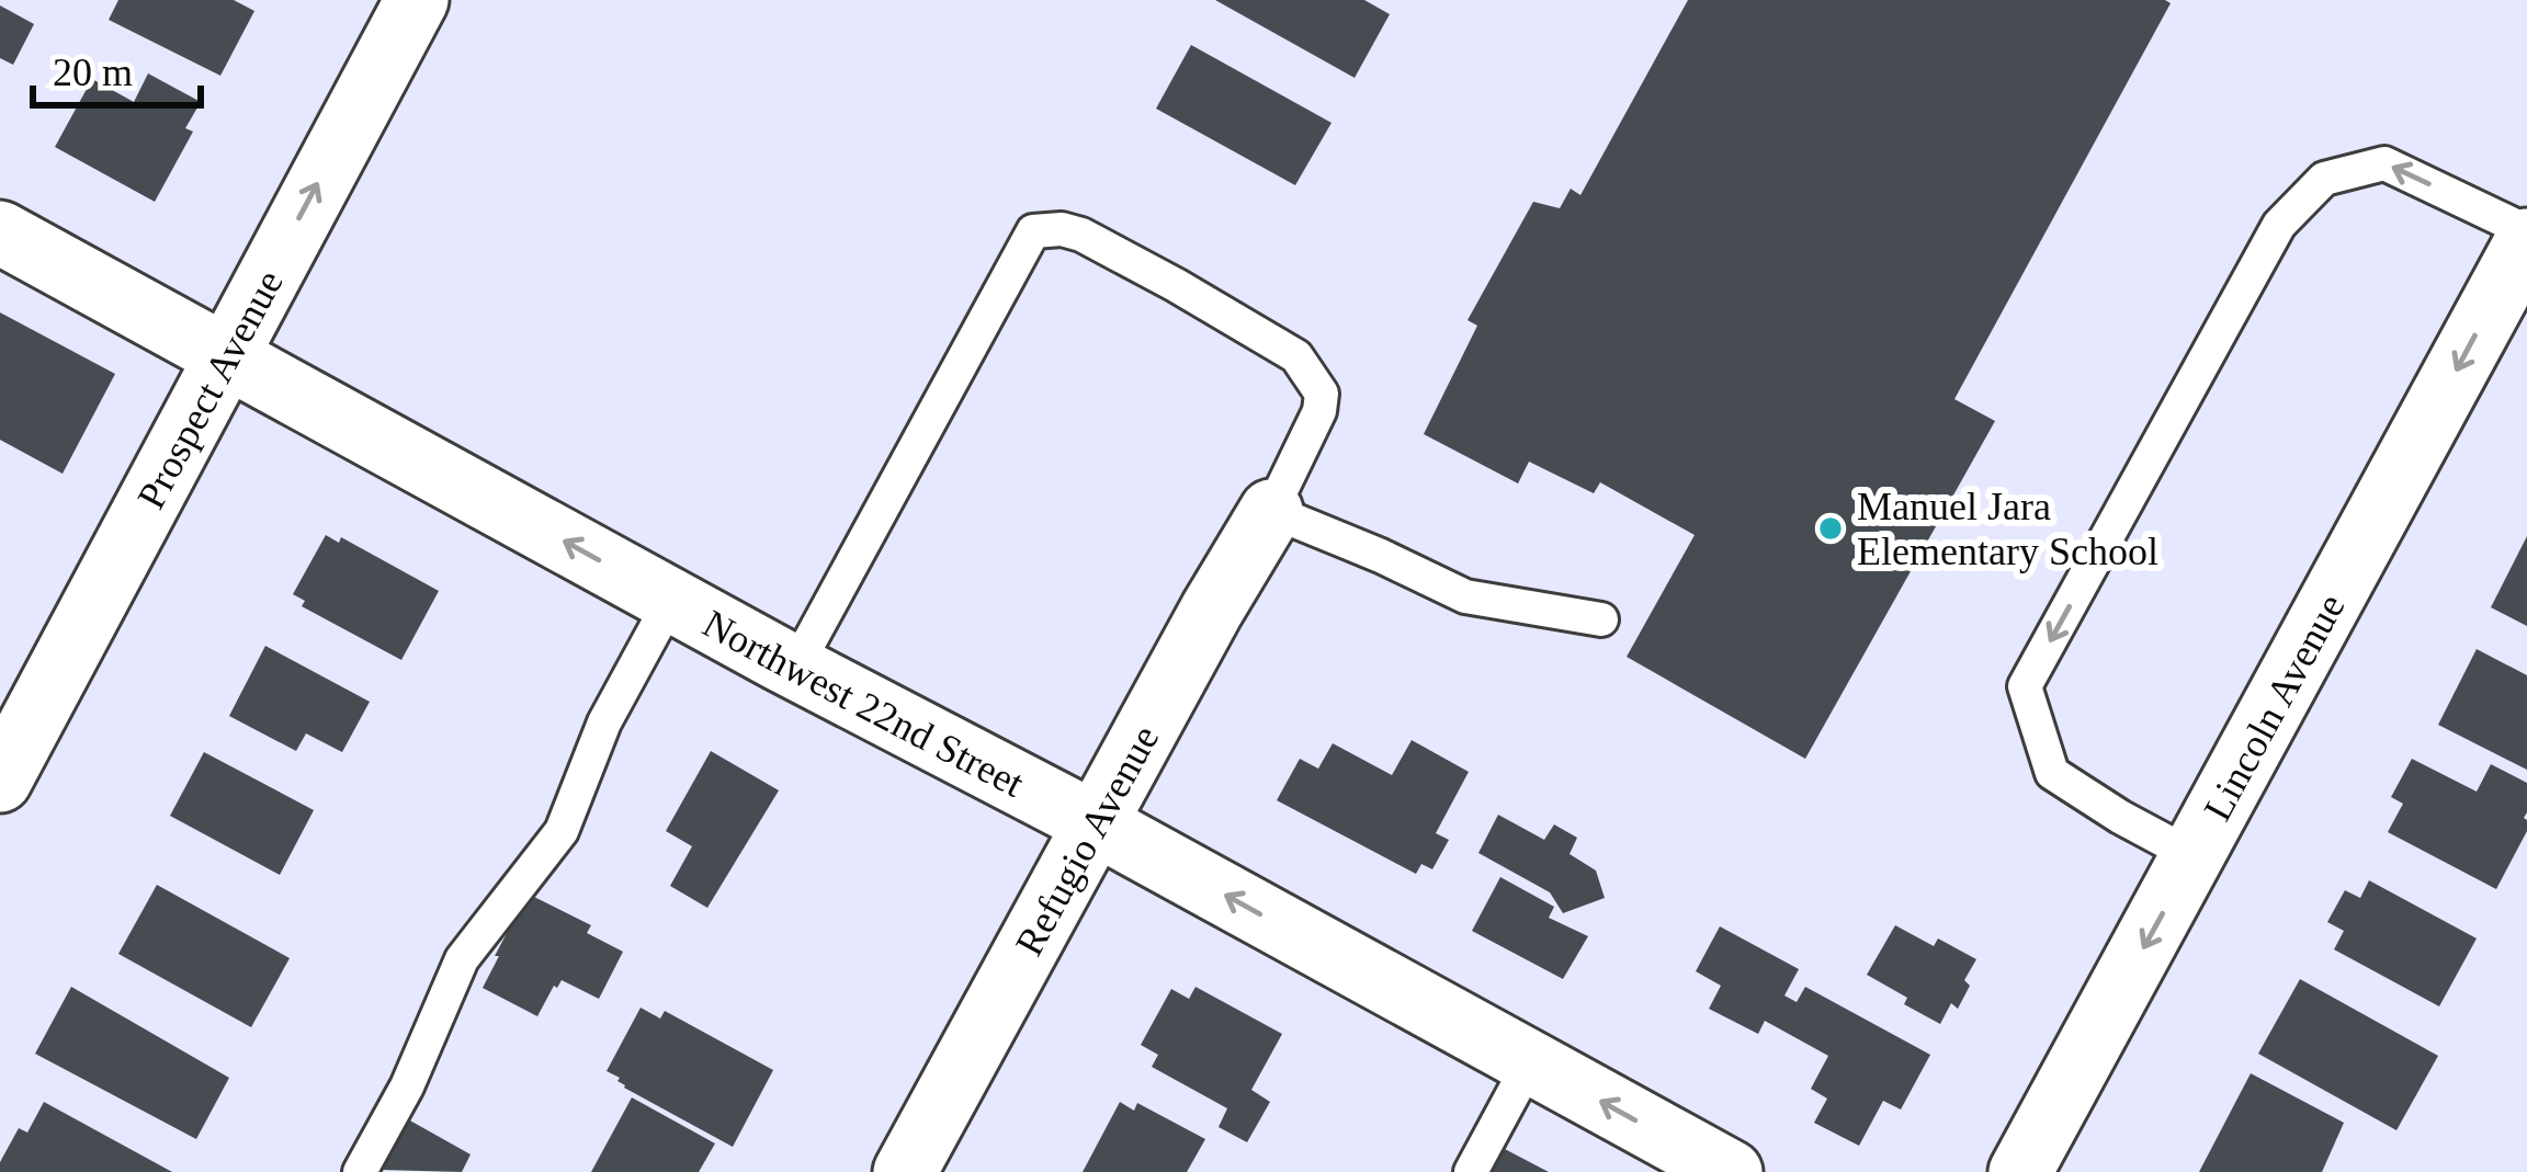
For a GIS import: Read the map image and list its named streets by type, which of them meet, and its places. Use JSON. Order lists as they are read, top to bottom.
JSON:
{
  "streets": {
    "street": [
      "Prospect Avenue",
      "Northwest 22nd Street",
      "Lincoln Avenue",
      "Refugio Avenue"
    ]
  },
  "crossings": [
    ["Prospect Avenue", "Northwest 22nd Street"],
    ["Northwest 22nd Street", "Refugio Avenue"]
  ],
  "one_way": ["Prospect Avenue", "Northwest 22nd Street", "Lincoln Avenue"],
  "places": ["Manuel Jara Elementary School"],
  "scale_bar": "20 m"
}
